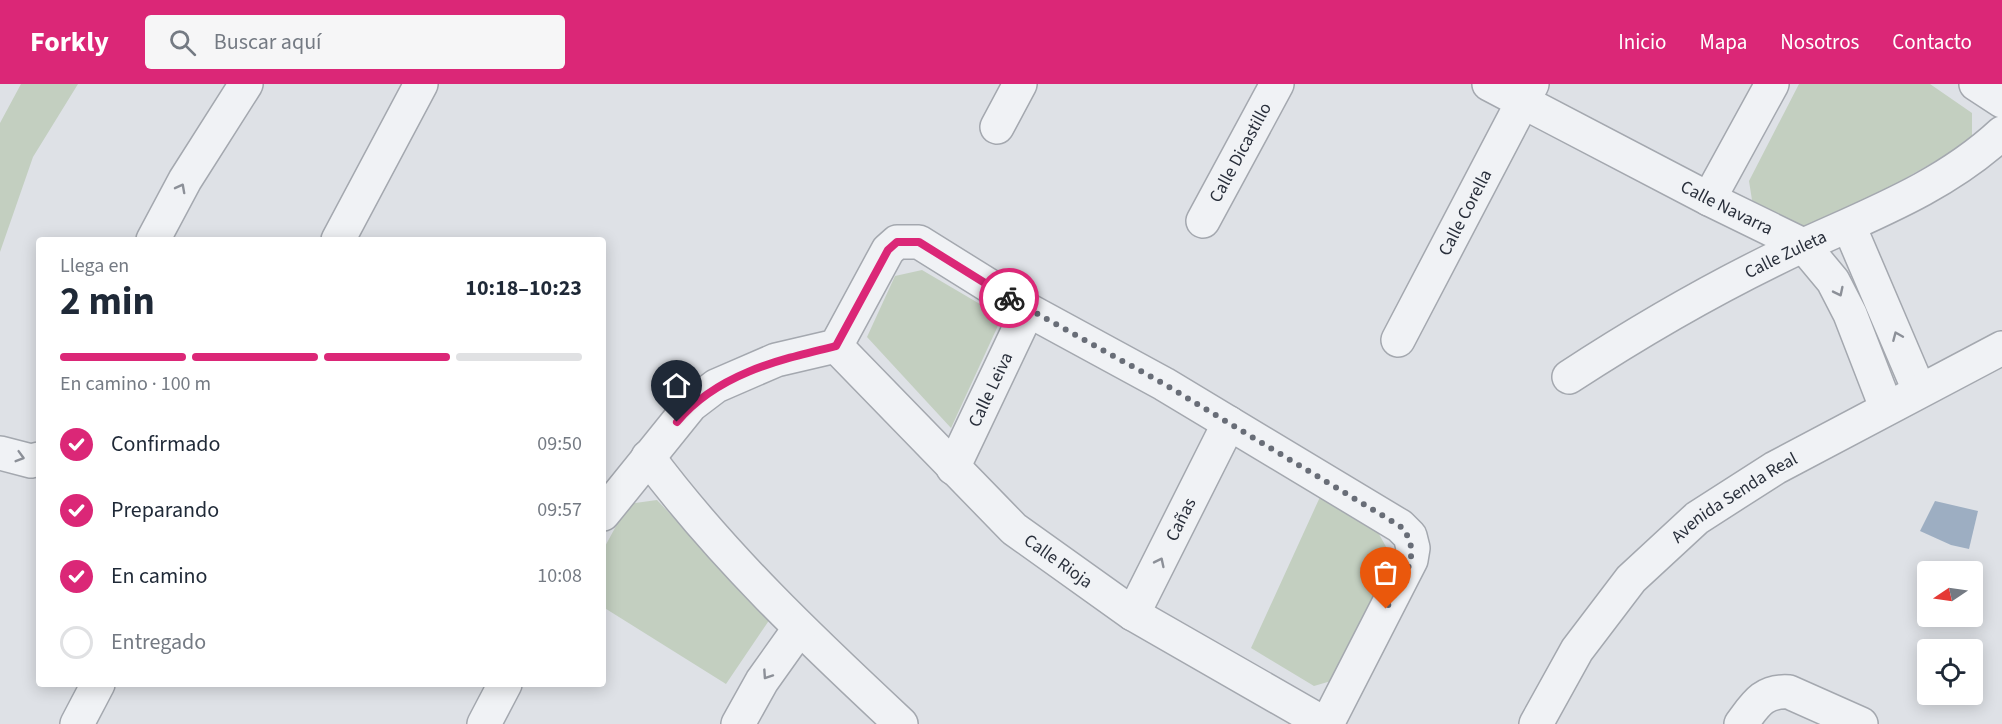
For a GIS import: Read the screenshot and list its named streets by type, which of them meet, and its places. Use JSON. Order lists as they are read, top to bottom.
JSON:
{
  "streets": {
    "street": [
      "Calle Dicastillo",
      "Calle Navarra",
      "Calle Corella",
      "Calle Zuleta",
      "Calle Leiva",
      "Avenida Senda Real",
      "Cañas",
      "Calle Rioja"
    ]
  },
  "crossings": [
    ["Calle Navarra", "Calle Corella"],
    ["Calle Navarra", "Calle Zuleta"],
    ["Calle Navarra", "Avenida Senda Real"],
    ["Calle Leiva", "Calle Rioja"],
    ["Cañas", "Calle Rioja"]
  ],
  "one_way": ["Cañas"],
  "north": "left",
  "page": {
    "header": "Forkly",
    "search": "Buscar aquí",
    "nav": [
      "Inicio",
      "Mapa",
      "Nosotros",
      "Contacto"
    ],
    "heading": ["2 min", "Llega en", "10:18–10:23"],
    "bar": "En camino · 100 m",
    "list": [
      ["Confirmado", "09:50"],
      ["Preparando", "09:57"],
      ["En camino", "10:08"],
      "Entregado"
    ]
  }
}
